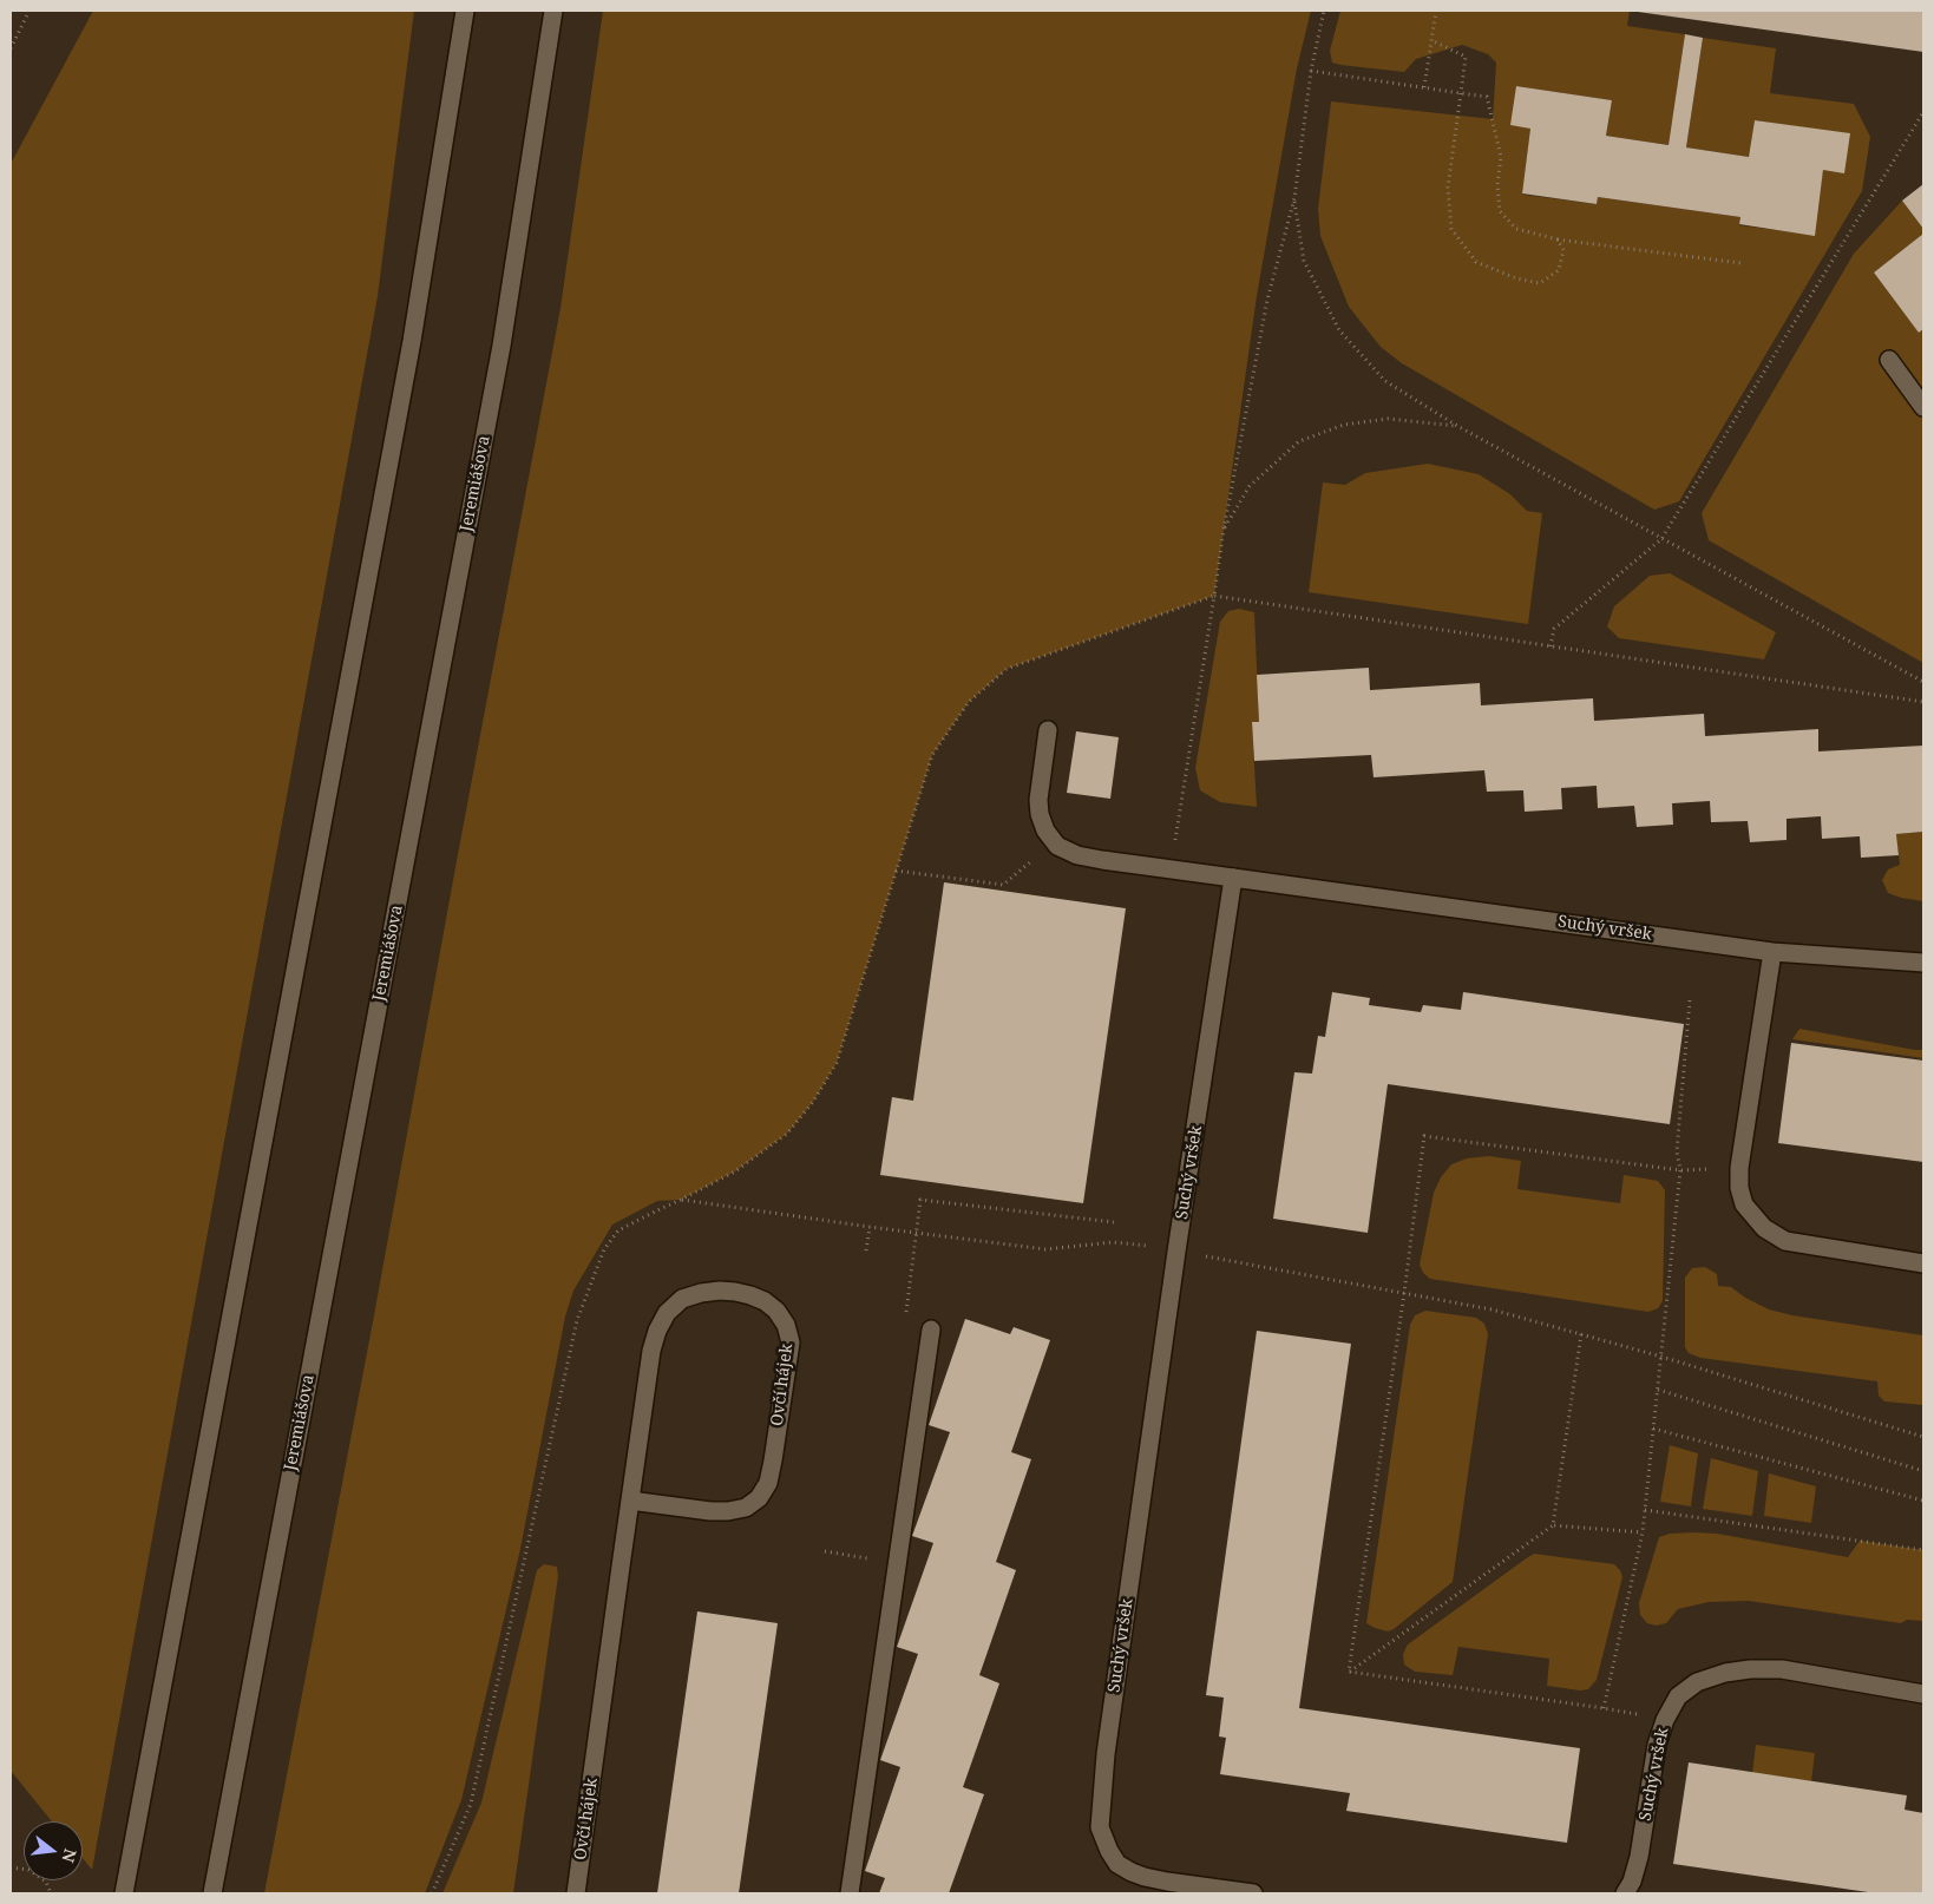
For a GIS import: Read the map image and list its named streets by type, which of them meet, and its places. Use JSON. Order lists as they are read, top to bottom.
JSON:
{
  "streets": {
    "main road": ["Jeremiášova", "Suchý vršek", "Ovčí hájek"]
  },
  "north": "right"
}
